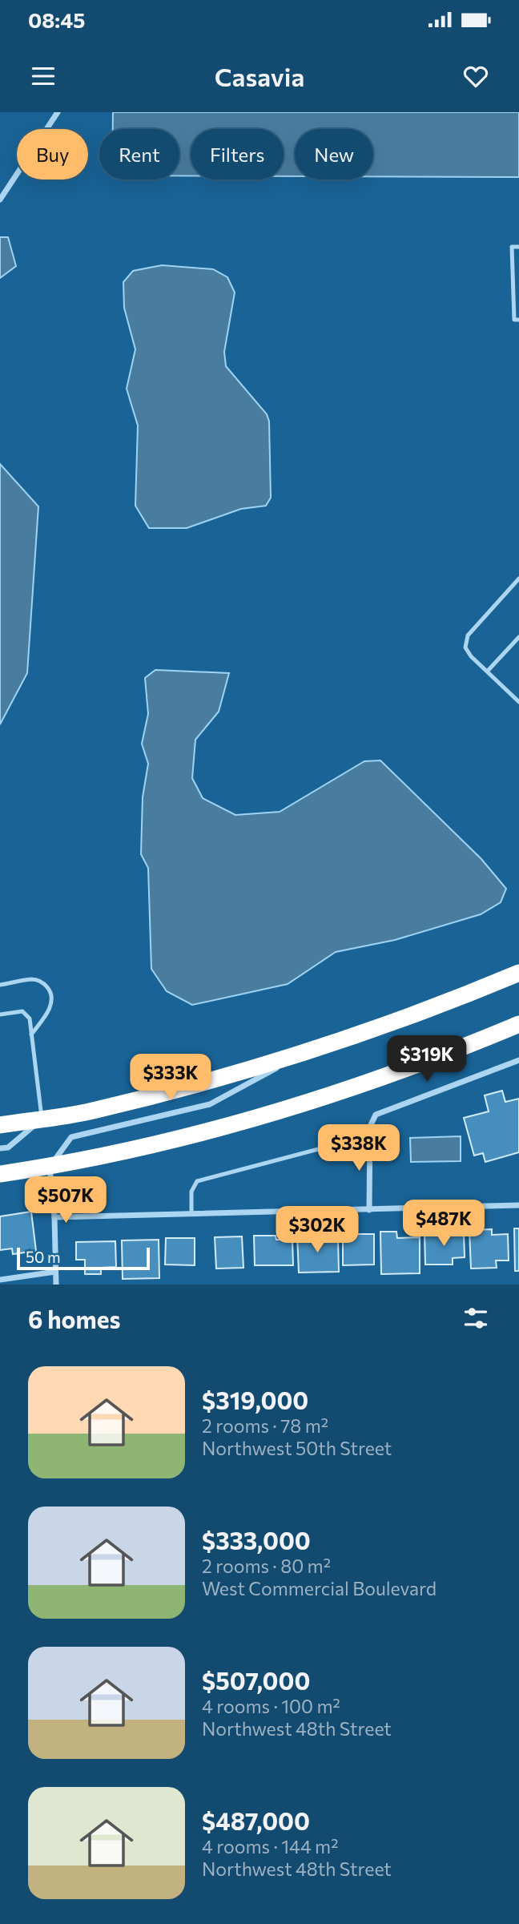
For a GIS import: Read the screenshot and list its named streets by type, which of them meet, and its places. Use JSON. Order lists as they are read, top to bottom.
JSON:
{
  "scale_bar": "50 m",
  "page": {
    "status": "08:45",
    "header": "Casavia",
    "chip": [
      "Buy",
      "Rent",
      "Filters",
      "New"
    ],
    "price": [
      "$319K",
      "$333K",
      "$338K",
      "$507K",
      "$487K",
      "$302K"
    ],
    "scale": "50 m",
    "heading": "6 homes",
    "list": [
      {
        "name": "$319,000",
        "note": "2 rooms · 78 m² · Northwest 50th Street"
      },
      {
        "name": "$333,000",
        "note": "2 rooms · 80 m² · West Commercial Boulevard"
      },
      {
        "name": "$507,000",
        "note": "4 rooms · 100 m² · Northwest 48th Street"
      },
      {
        "name": "$487,000",
        "note": "4 rooms · 144 m² · Northwest 48th Street"
      }
    ]
  }
}
